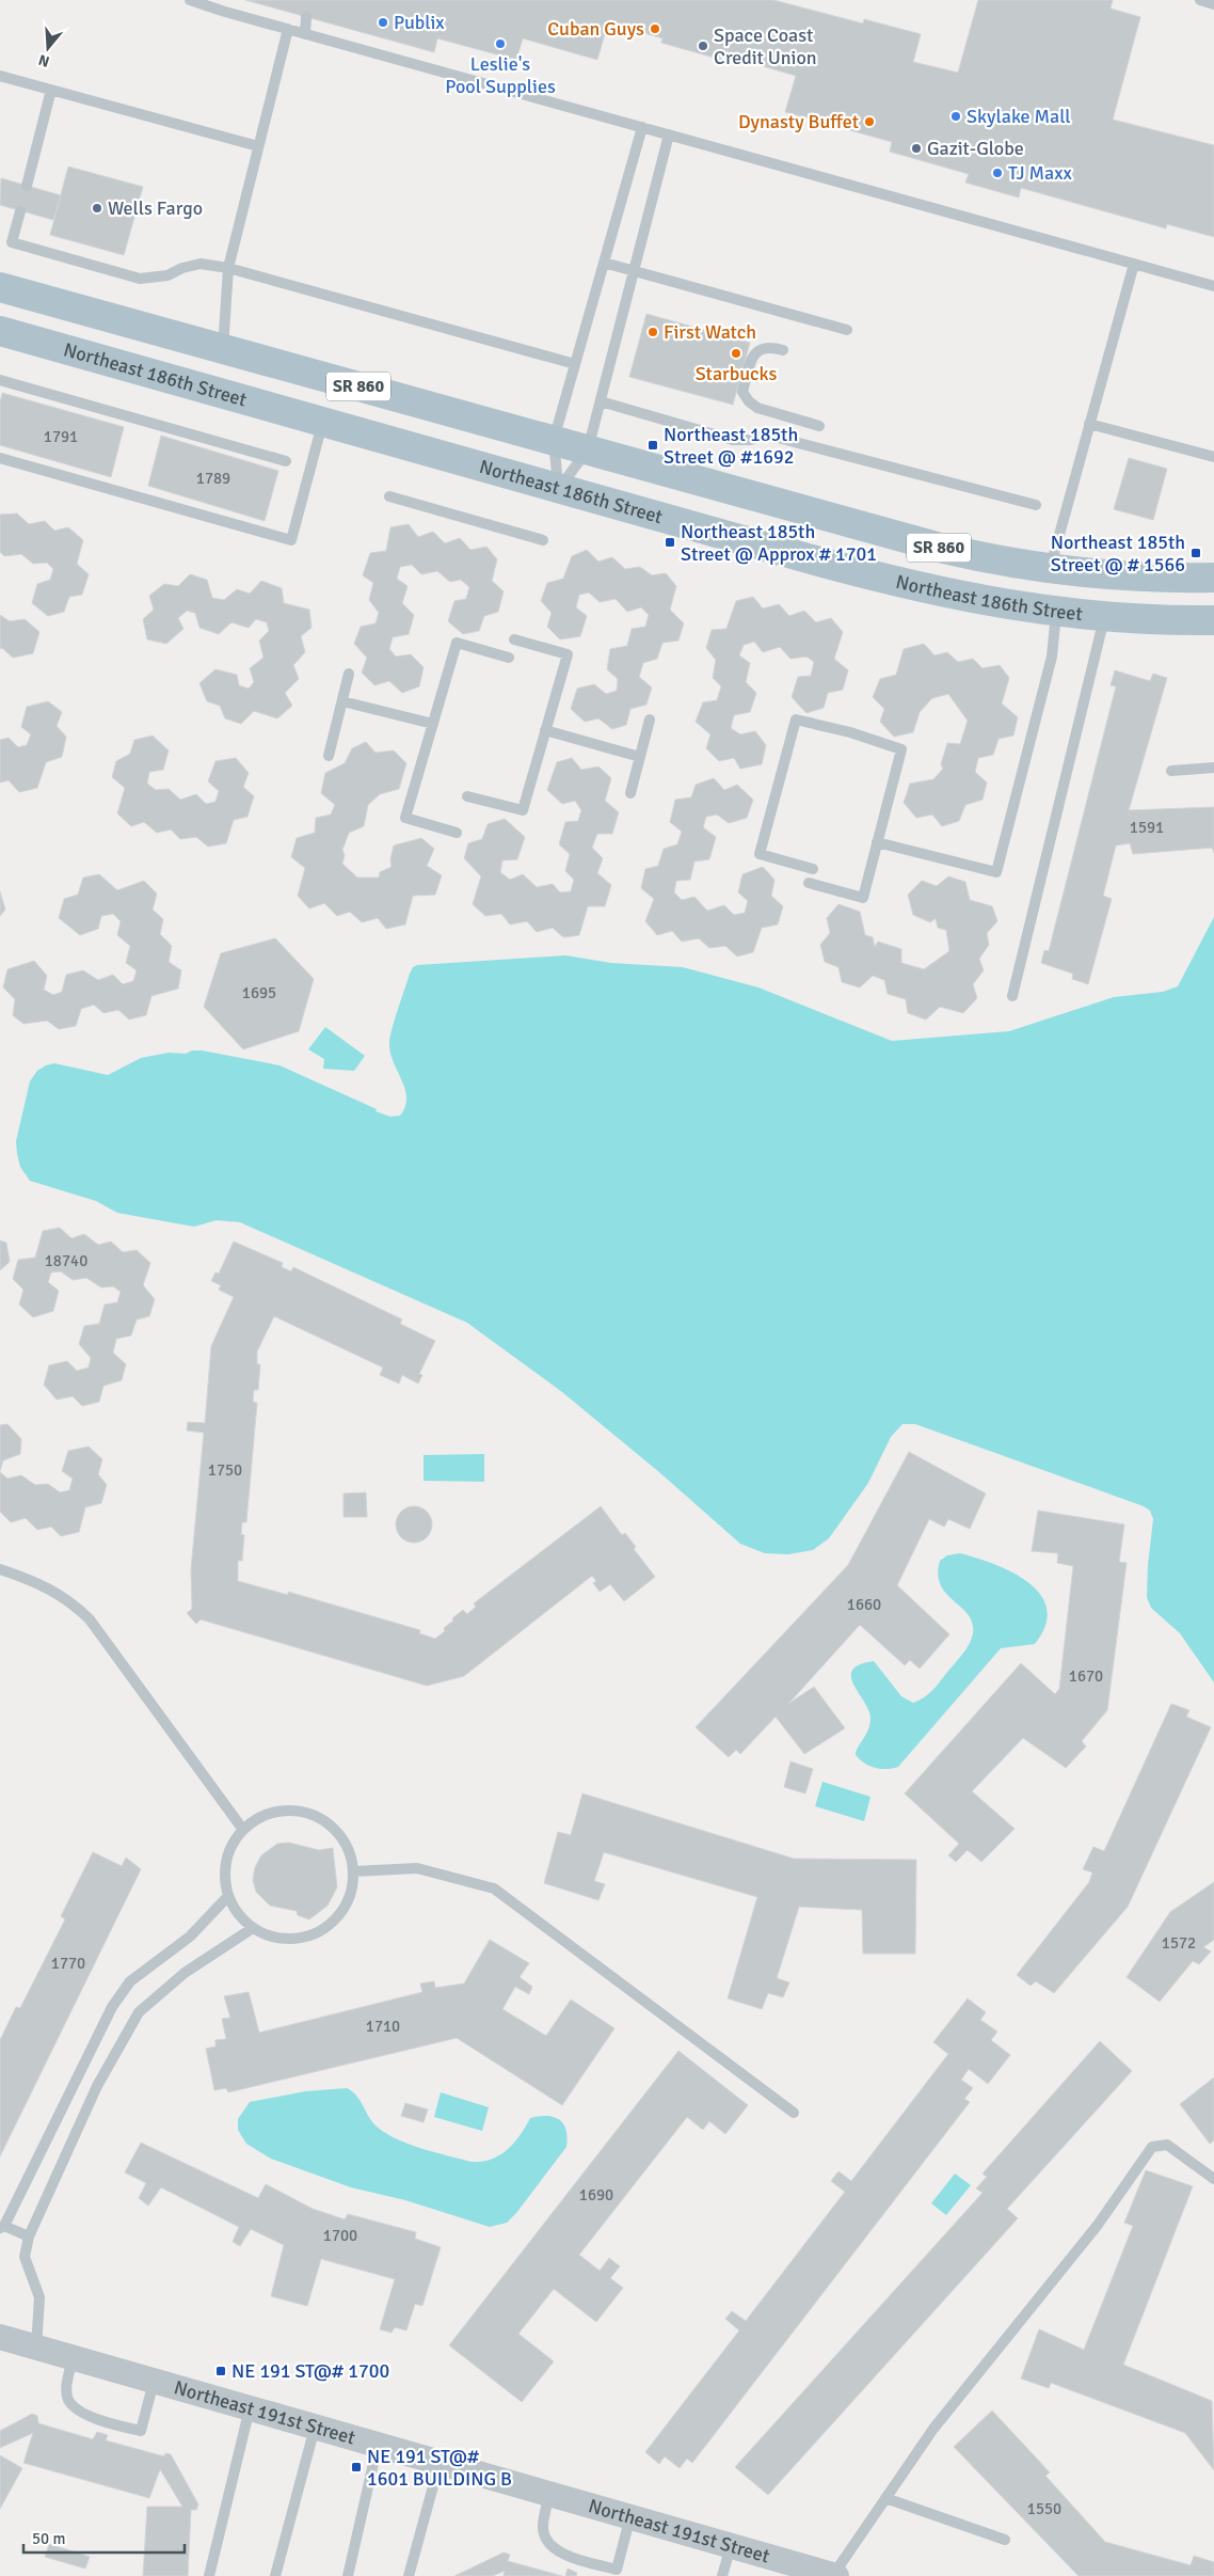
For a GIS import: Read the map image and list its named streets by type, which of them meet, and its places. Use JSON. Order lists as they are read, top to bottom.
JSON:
{
  "streets": {
    "main road": ["Northeast 186th Street", "SR 860"],
    "street": ["Northeast 191st Street"]
  },
  "places": {
    "other": [
      "Publix",
      "Cuban Guys",
      "Leslie's Pool Supplies",
      "Space Coast Credit Union",
      "Skylake Mall",
      "Dynasty Buffet",
      "Gazit-Globe",
      "TJ Maxx",
      "Wells Fargo",
      "First Watch",
      "Starbucks"
    ],
    "transit": [
      "Northeast 185th Street @ #1692",
      "Northeast 185th Street @ Approx # 1701",
      "Northeast 185th Street @ # 1566",
      "NE 191 ST@# 1700",
      "NE 191 ST@# 1601 BUILDING B"
    ]
  },
  "house_numbers": [
    "1791",
    "1789",
    "1591",
    "1695",
    "18740",
    "1750",
    "1660",
    "1670",
    "1572",
    "1770",
    "1710",
    "1690",
    "1700",
    "1550"
  ],
  "scale_bar": "50 m",
  "north": "bottom"
}
